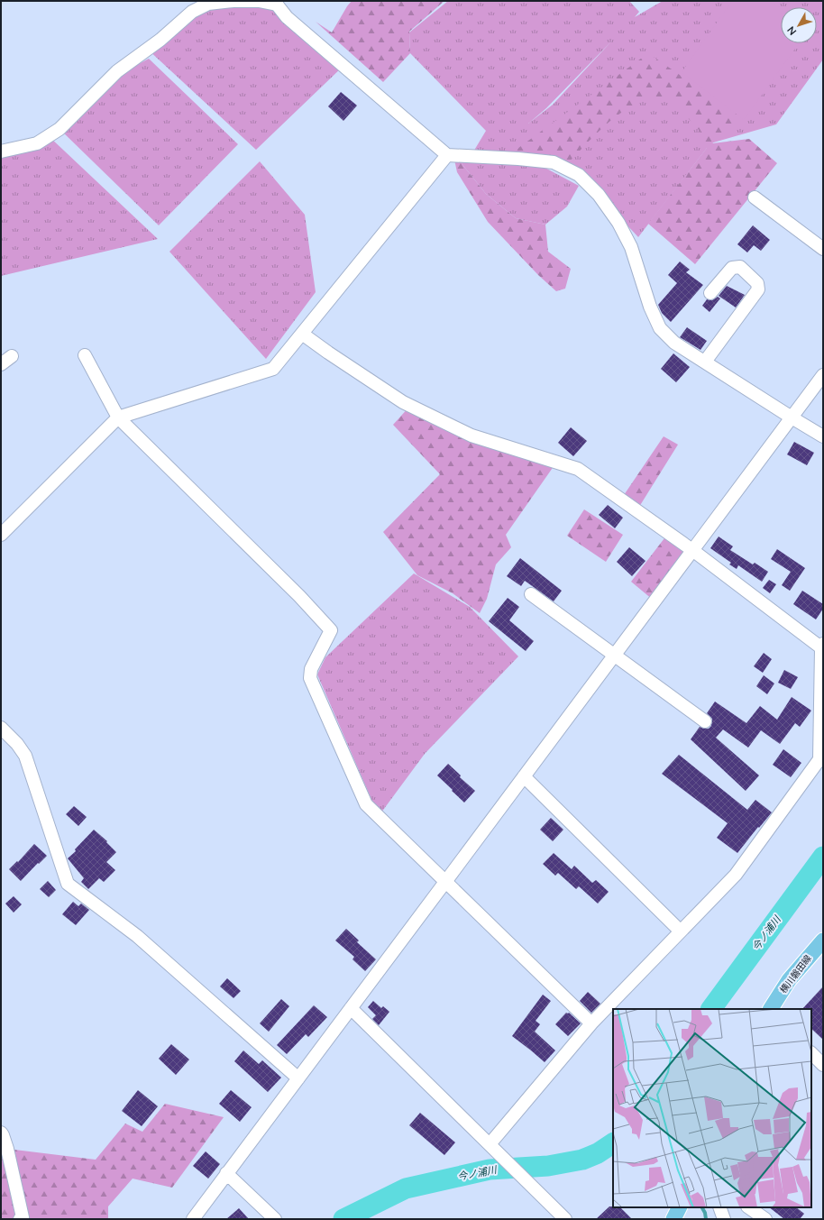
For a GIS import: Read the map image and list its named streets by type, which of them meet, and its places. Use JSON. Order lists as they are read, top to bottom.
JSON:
{
  "streets": {
    "main road": ["横川磐田線"]
  },
  "water": ["今ノ浦川"],
  "north": "bottom left"
}
